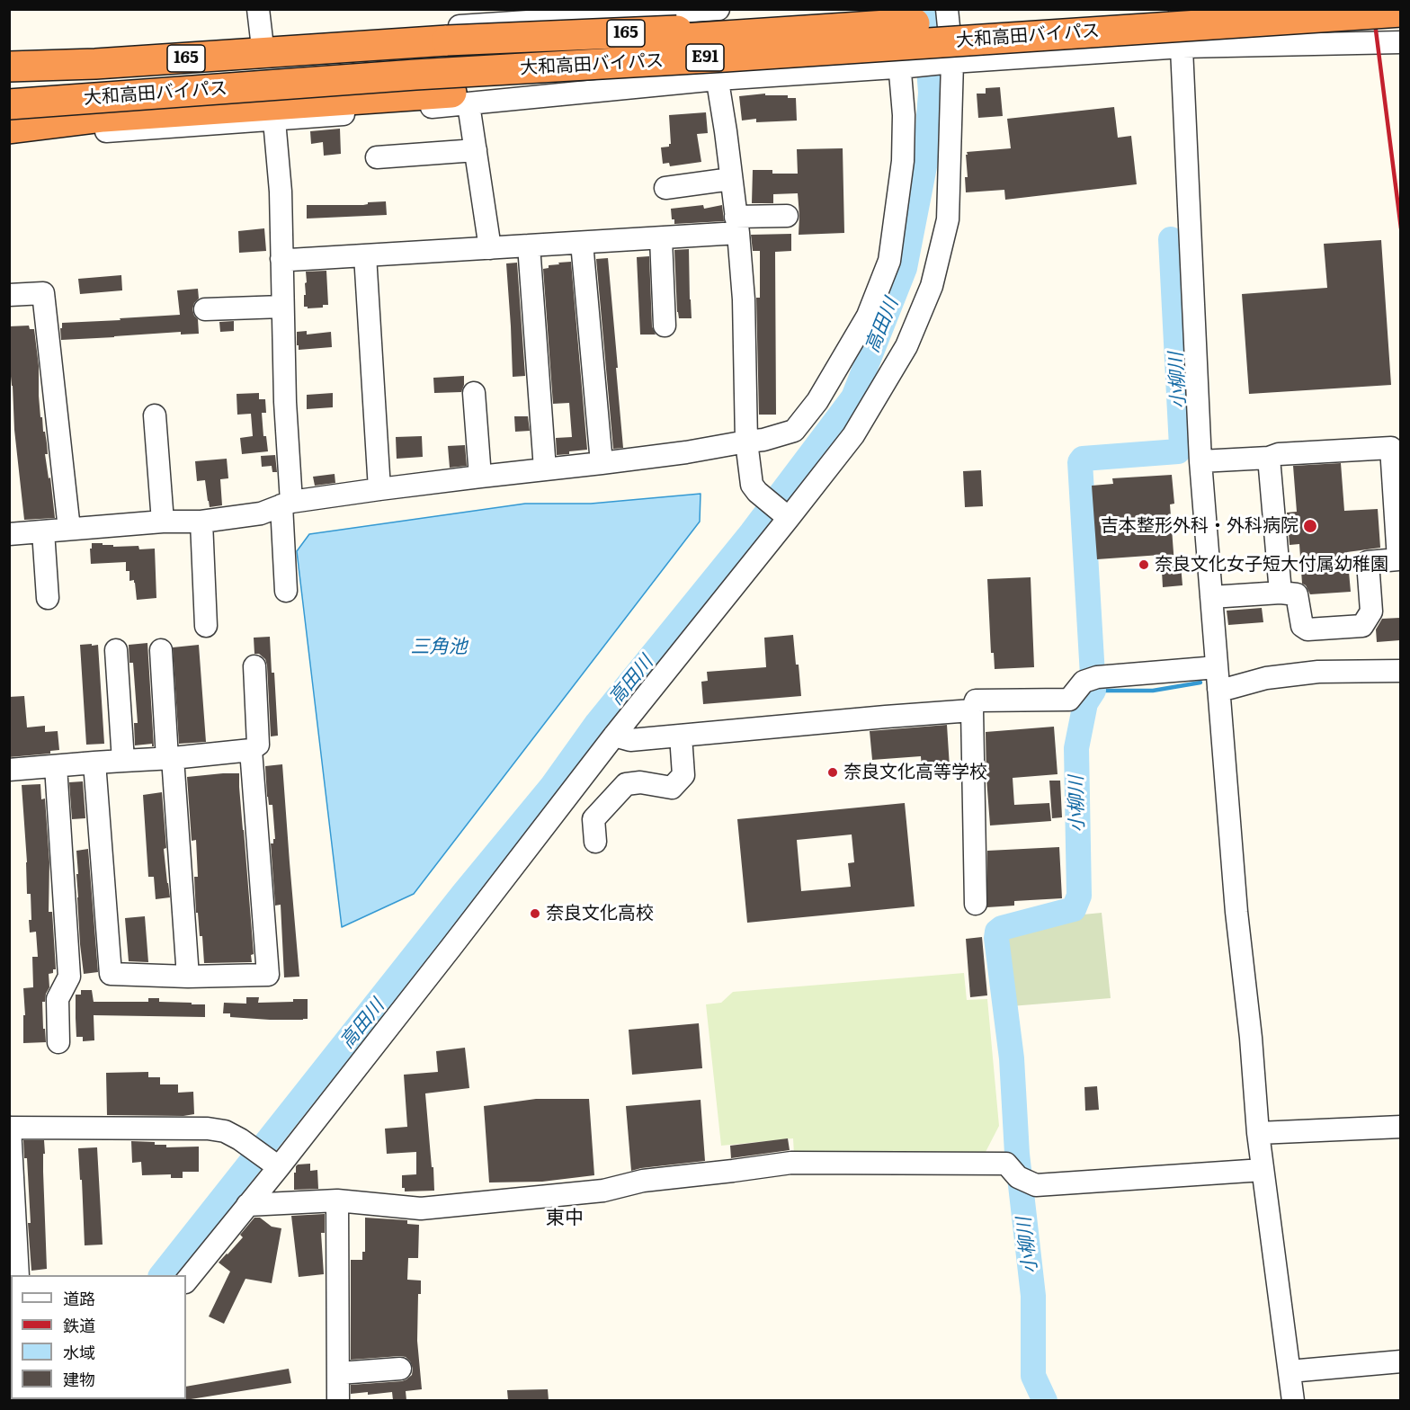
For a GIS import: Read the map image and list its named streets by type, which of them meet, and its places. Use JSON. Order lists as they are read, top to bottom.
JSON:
{
  "streets": {
    "highway": ["165", "大和高田バイパス", "E91"]
  },
  "crossings": [
    ["165", "大和高田バイパス"]
  ],
  "districts": ["東中"],
  "water": ["高田川", "小柳川", "三角池"],
  "places": [
    "吉本整形外科・外科病院",
    "奈良文化女子短大付属幼稚園",
    "奈良文化高等学校",
    "奈良文化高校"
  ],
  "legend": [
    "道路",
    "鉄道",
    "水域",
    "建物"
  ]
}
